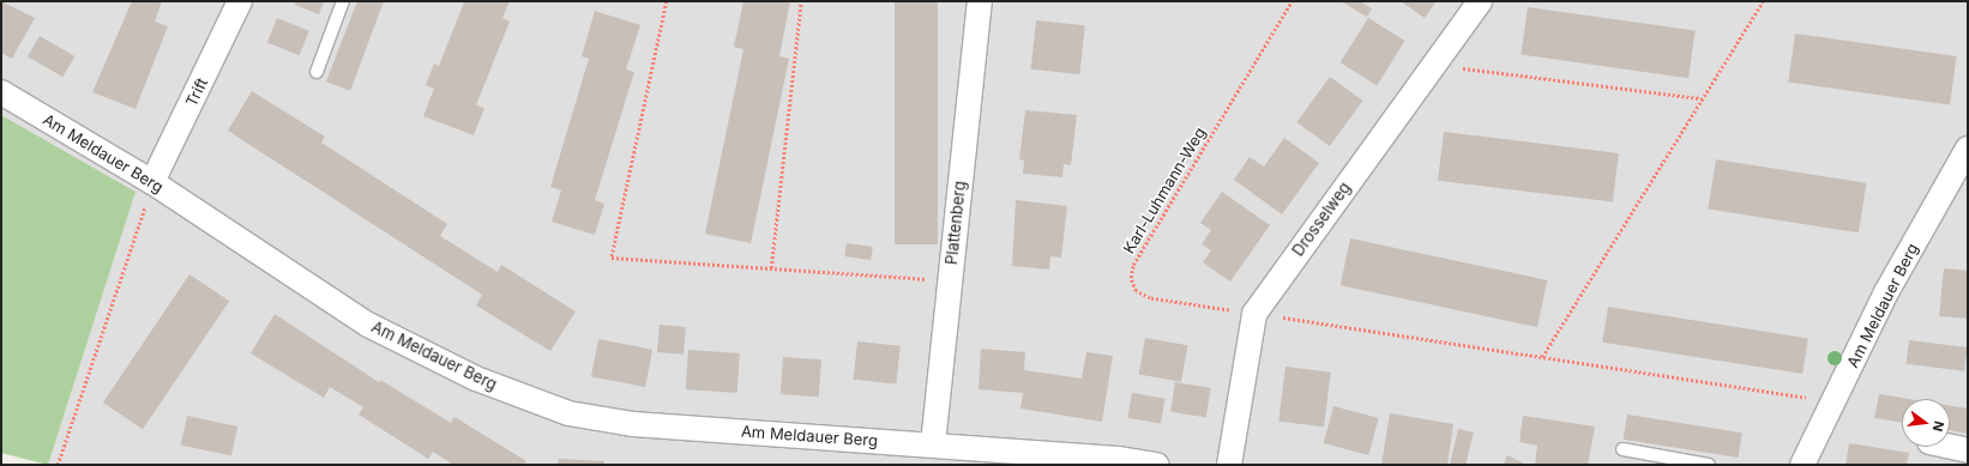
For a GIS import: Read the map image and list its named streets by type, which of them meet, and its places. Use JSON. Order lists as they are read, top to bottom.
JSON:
{
  "streets": {
    "street": [
      "Trift",
      "Am Meldauer Berg",
      "Drosselweg",
      "Plattenberg"
    ],
    "path": ["Karl-Luhmann-Weg"]
  },
  "crossings": [
    ["Trift", "Am Meldauer Berg"],
    ["Am Meldauer Berg", "Karl-Luhmann-Weg"],
    ["Am Meldauer Berg", "Plattenberg"],
    ["Karl-Luhmann-Weg", "Drosselweg"]
  ],
  "north": "right"
}
